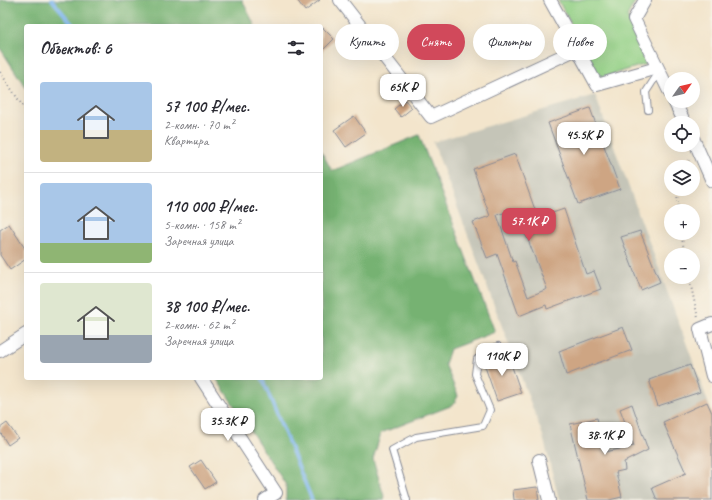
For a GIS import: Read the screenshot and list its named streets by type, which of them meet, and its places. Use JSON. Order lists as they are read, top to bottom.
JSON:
{
  "north": "top right",
  "page": {
    "chip": [
      "Купить",
      "Снять",
      "Фильтры",
      "Новое"
    ],
    "heading": "Объектов: 6",
    "map_buttons": ["+", "−"],
    "list": [
      {
        "name": "57 100 ₽/мес.",
        "note": "2-комн. · 70 m² · Квартира"
      },
      {
        "name": "110 000 ₽/мес.",
        "note": "5-комн. · 158 m² · Заречная улица"
      },
      {
        "name": "38 100 ₽/мес.",
        "note": "2-комн. · 62 m² · Заречная улица"
      }
    ],
    "price": [
      "65K ₽",
      "45.5K ₽",
      "57.1K ₽",
      "110K ₽",
      "35.3K ₽",
      "38.1K ₽"
    ]
  }
}
